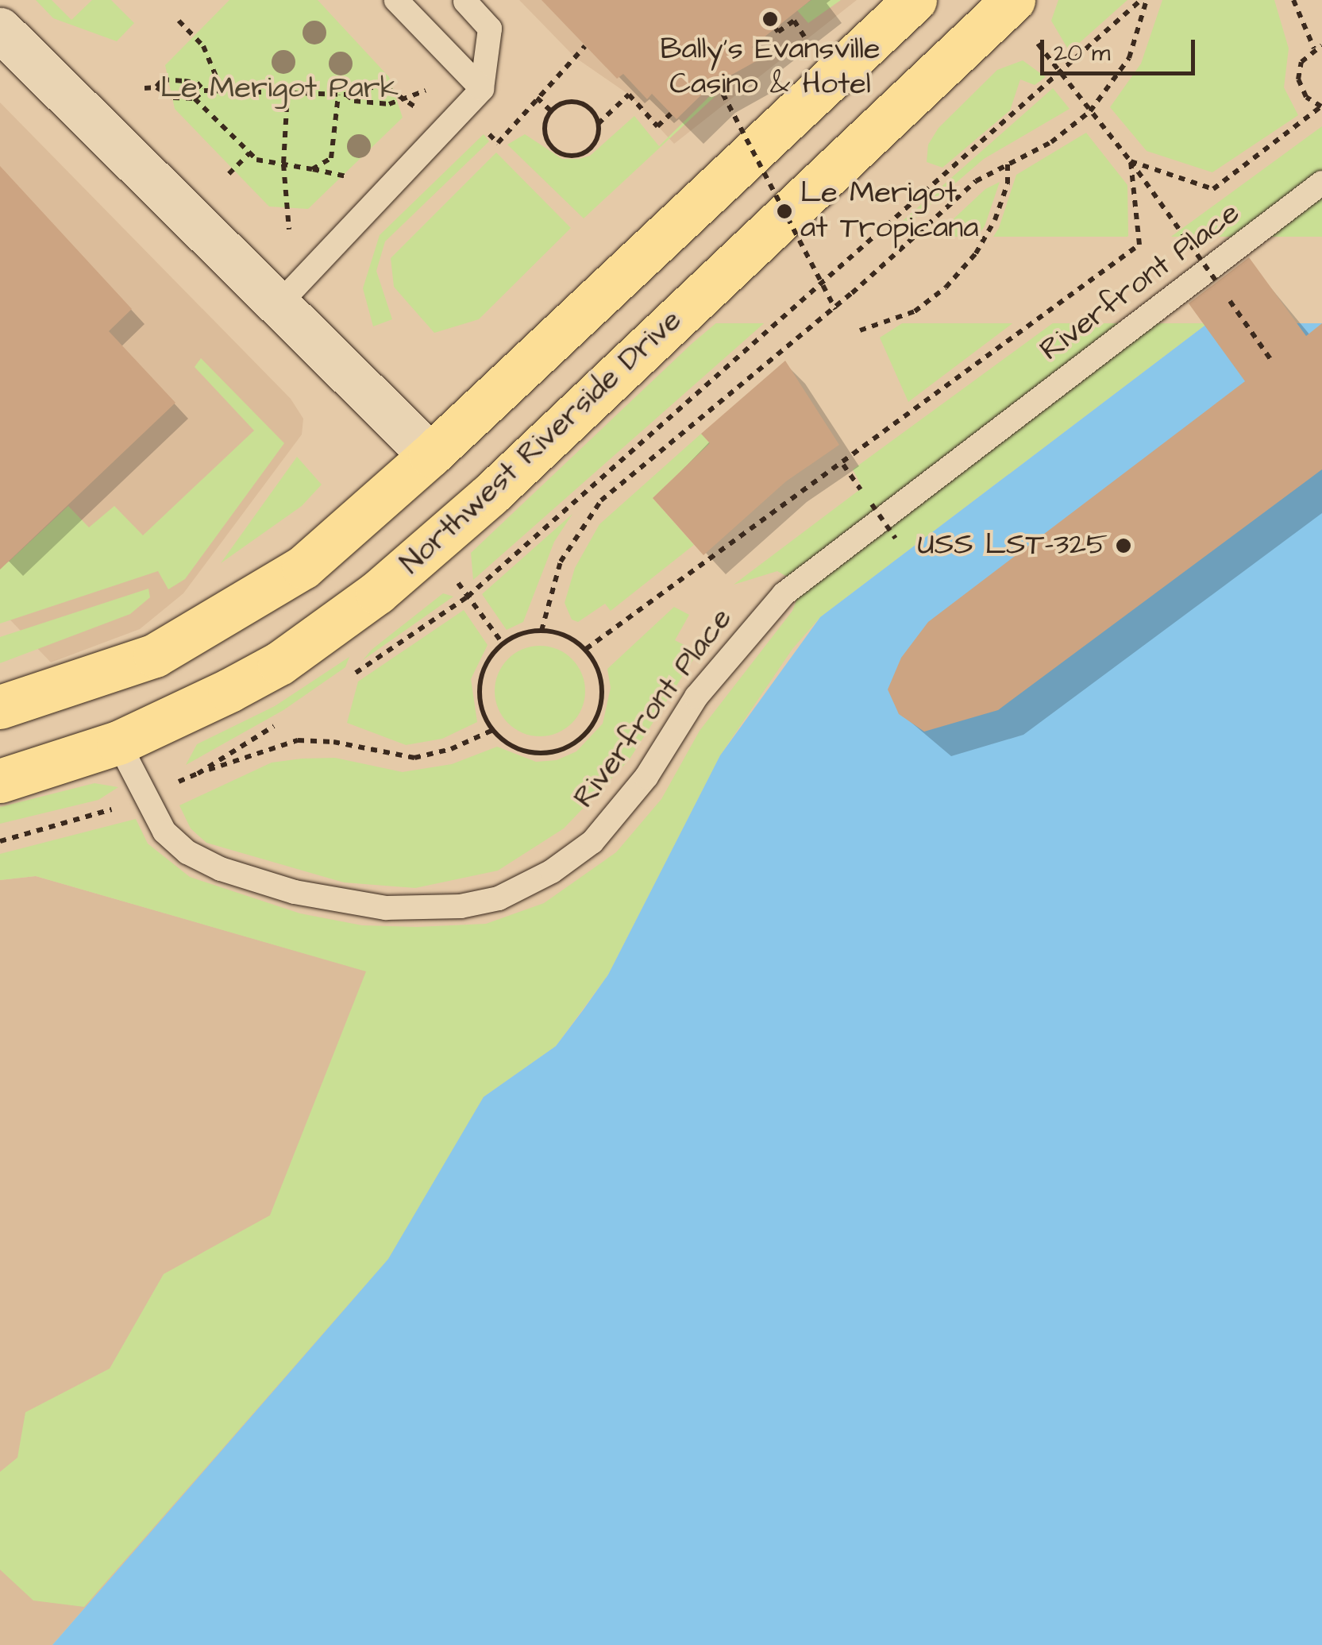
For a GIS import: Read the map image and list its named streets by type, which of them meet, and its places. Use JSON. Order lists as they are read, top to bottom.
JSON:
{
  "streets": {
    "highway": ["Northwest Riverside Drive"],
    "lane": ["Riverfront Place"]
  },
  "crossings": [
    ["Riverfront Place", "Northwest Riverside Drive"]
  ],
  "parks": ["Le Merigot Park"],
  "places": ["Bally's Evansville Casino & Hotel", "Le Merigot at Tropicana", "USS LST-325"],
  "scale_bar": "20 m"
}
